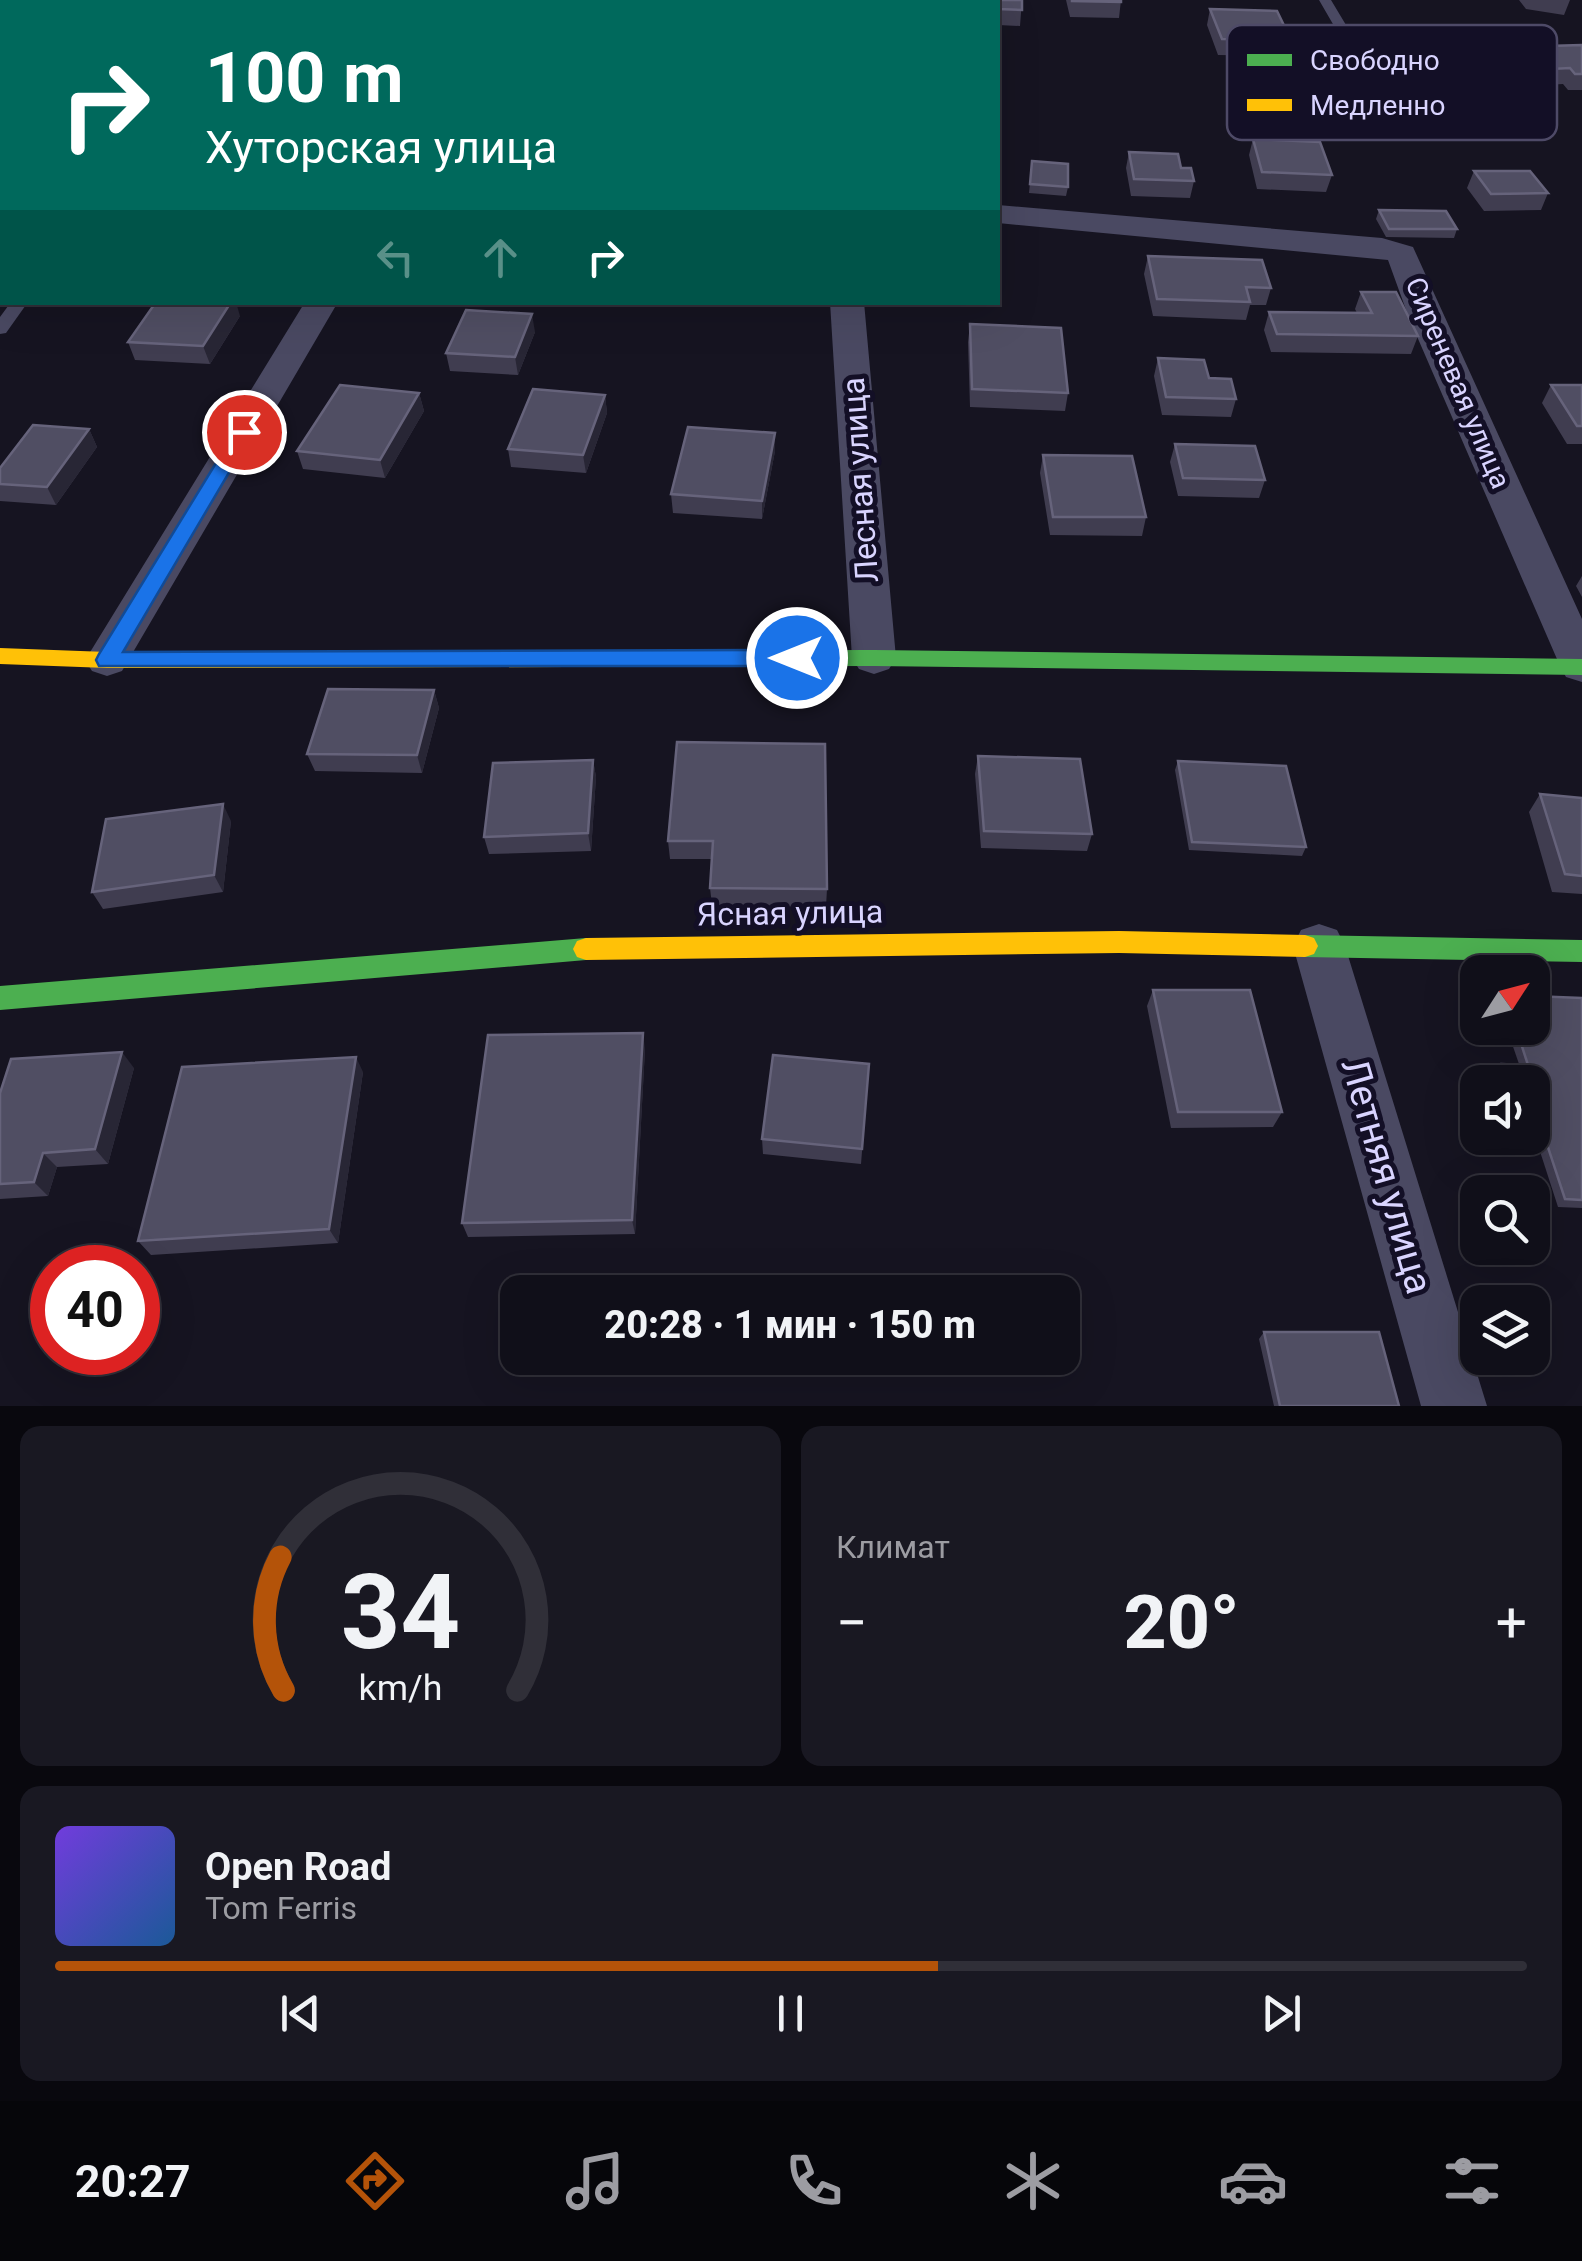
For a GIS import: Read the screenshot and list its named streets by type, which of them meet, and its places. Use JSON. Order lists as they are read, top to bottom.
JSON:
{
  "streets": {
    "street": [
      "Сиреневая улица",
      "Лесная улица",
      "Ясная улица",
      "Летняя улица"
    ]
  },
  "crossings": [
    ["Ясная улица", "Летняя улица"]
  ],
  "legend": ["Свободно", "Медленно"],
  "north": "top right",
  "page": {
    "turn": ["100 m", "Хуторская улица"],
    "limit": "40",
    "trip": "20:28 · 1 мин · 150 m",
    "tile": "Климат",
    "heat": ["−", "20°", "+"],
    "song": ["Open Road", "Tom Ferris"],
    "tabs": "20:27",
    "gauge": ["34", "km/h"]
  }
}
